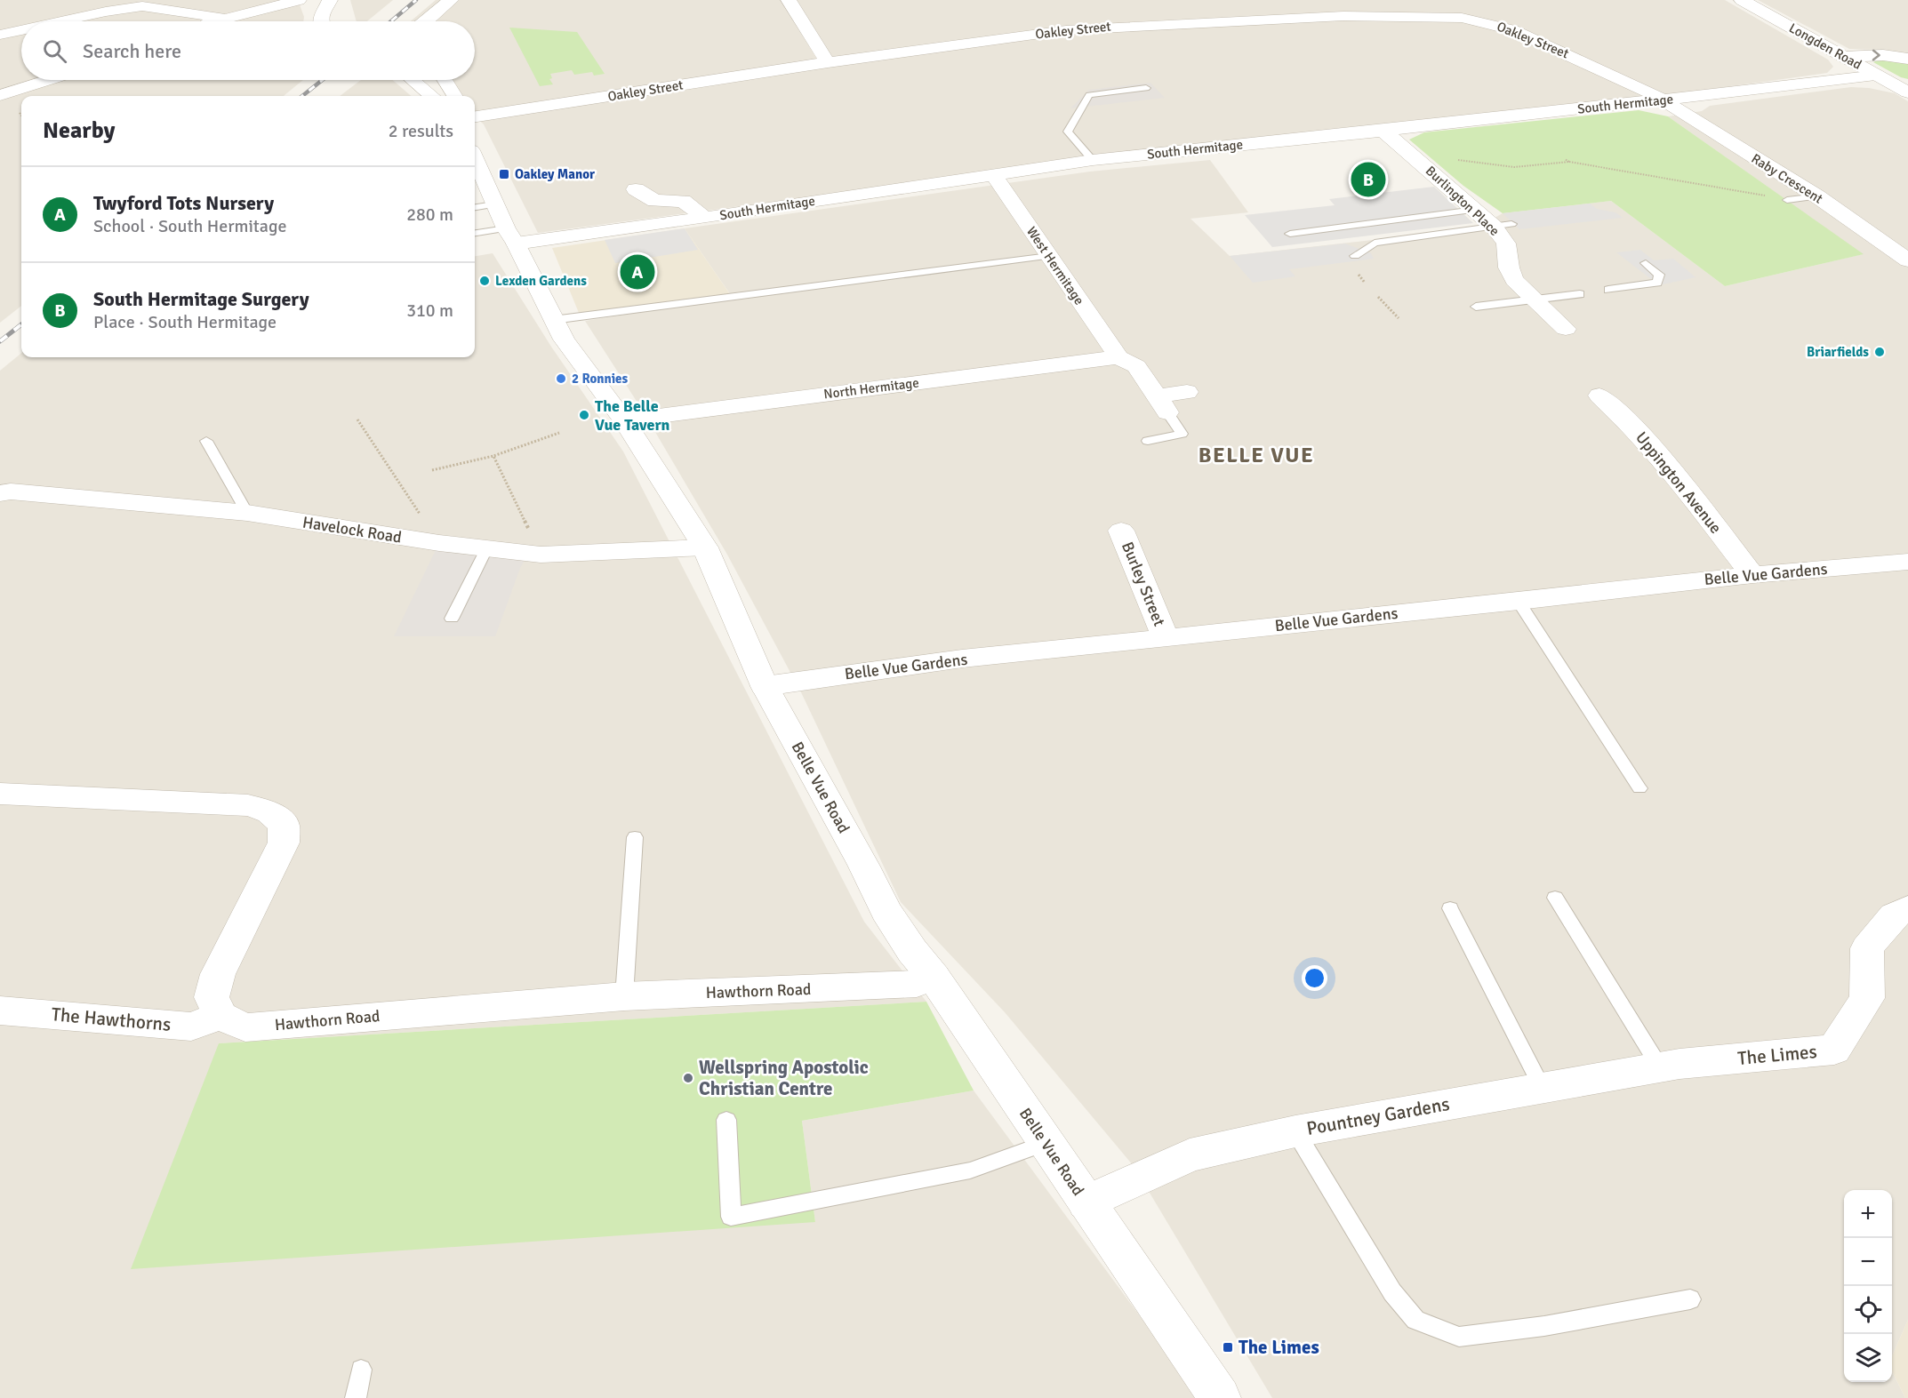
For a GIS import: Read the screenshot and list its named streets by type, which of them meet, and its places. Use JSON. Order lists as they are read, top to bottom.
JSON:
{
  "streets": {
    "street": [
      "Oakley Street",
      "Longden Road",
      "South Hermitage",
      "Raby Crescent",
      "Burlington Place",
      "West Hermitage",
      "North Hermitage",
      "Uppington Avenue",
      "Havelock Road",
      "Belle Vue Gardens",
      "Burley Street",
      "Belle Vue Road",
      "Hawthorn Road",
      "The Hawthorns",
      "The Limes",
      "Pountney Gardens"
    ]
  },
  "crossings": [
    ["Oakley Street", "South Hermitage"],
    ["Oakley Street", "Raby Crescent"],
    ["Longden Road", "South Hermitage"],
    ["South Hermitage", "Raby Crescent"],
    ["South Hermitage", "Burlington Place"],
    ["South Hermitage", "West Hermitage"],
    ["South Hermitage", "Belle Vue Road"],
    ["West Hermitage", "North Hermitage"],
    ["North Hermitage", "Belle Vue Road"],
    ["Uppington Avenue", "Belle Vue Gardens"],
    ["Havelock Road", "Belle Vue Road"],
    ["Belle Vue Gardens", "Burley Street"],
    ["Belle Vue Gardens", "Belle Vue Road"],
    ["Belle Vue Road", "Hawthorn Road"],
    ["Belle Vue Road", "Pountney Gardens"],
    ["Hawthorn Road", "The Hawthorns"],
    ["The Limes", "Pountney Gardens"]
  ],
  "districts": ["BELLE VUE"],
  "places": {
    "transit": ["Oakley Manor", "The Limes"],
    "other": [
      "Lexden Gardens",
      "Briarfields",
      "2 Ronnies",
      "The Belle Vue Tavern",
      "Wellspring Apostolic Christian Centre"
    ]
  },
  "page": {
    "search": "Search here",
    "heading": ["Nearby", "2 results"],
    "pins": ["B", "A"],
    "list": [
      {
        "mark": "A",
        "name": "Twyford Tots Nursery",
        "note": "School · South Hermitage",
        "value": "280 m"
      },
      {
        "mark": "B",
        "name": "South Hermitage Surgery",
        "note": "Place · South Hermitage",
        "value": "310 m"
      }
    ],
    "map_buttons": ["+", "−"]
  }
}
